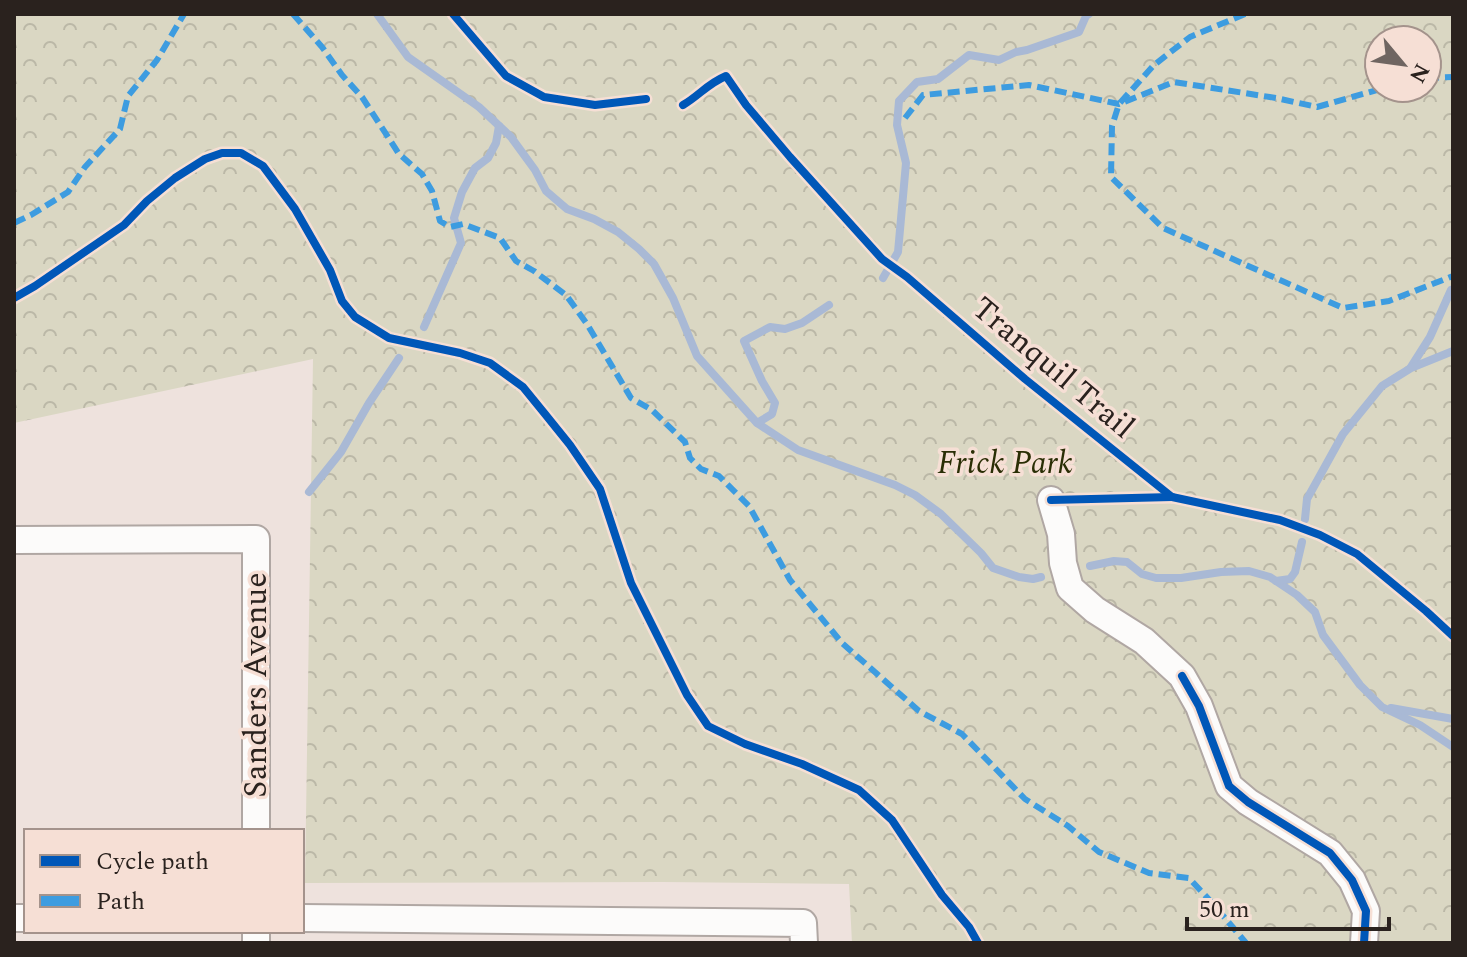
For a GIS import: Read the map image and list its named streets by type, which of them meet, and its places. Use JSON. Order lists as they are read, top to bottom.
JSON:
{
  "streets": {
    "street": ["Sanders Avenue"],
    "cycle path": ["Tranquil Trail"]
  },
  "parks": ["Frick Park"],
  "legend": ["Cycle path", "Path"],
  "scale_bar": "50 m",
  "north": "bottom right"
}
